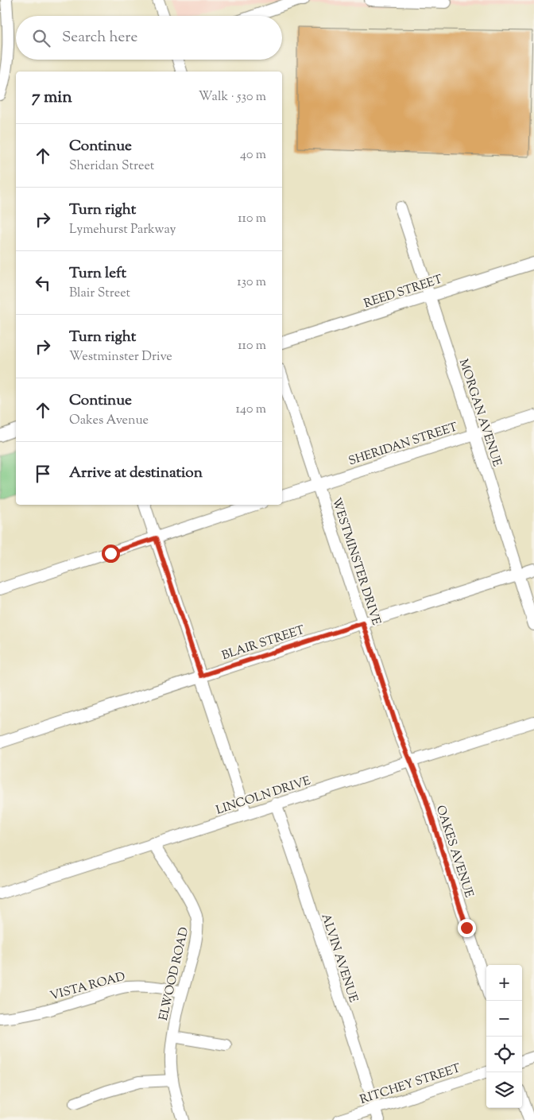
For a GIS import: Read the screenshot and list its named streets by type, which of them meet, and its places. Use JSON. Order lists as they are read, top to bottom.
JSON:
{
  "streets": {
    "street": [
      "REED STREET",
      "MORGAN AVENUE",
      "SHERIDAN STREET",
      "WESTMINSTER DRIVE",
      "BLAIR STREET",
      "LINCOLN DRIVE",
      "OAKES AVENUE",
      "ALVIN AVENUE",
      "ELWOOD ROAD",
      "VISTA ROAD",
      "RITCHEY STREET"
    ]
  },
  "crossings": [
    ["REED STREET", "MORGAN AVENUE"],
    ["MORGAN AVENUE", "SHERIDAN STREET"],
    ["MORGAN AVENUE", "BLAIR STREET"],
    ["SHERIDAN STREET", "WESTMINSTER DRIVE"],
    ["WESTMINSTER DRIVE", "BLAIR STREET"],
    ["WESTMINSTER DRIVE", "LINCOLN DRIVE"],
    ["WESTMINSTER DRIVE", "OAKES AVENUE"],
    ["LINCOLN DRIVE", "OAKES AVENUE"],
    ["LINCOLN DRIVE", "ALVIN AVENUE"],
    ["LINCOLN DRIVE", "ELWOOD ROAD"],
    ["ALVIN AVENUE", "RITCHEY STREET"],
    ["ELWOOD ROAD", "VISTA ROAD"]
  ],
  "page": {
    "search": "Search here",
    "heading": ["7 min", "Walk · 530 m"],
    "list": [
      ["Continue", "Sheridan Street", "40 m"],
      ["Turn right", "Lymehurst Parkway", "110 m"],
      ["Turn left", "Blair Street", "130 m"],
      ["Turn right", "Westminster Drive", "110 m"],
      ["Continue", "Oakes Avenue", "140 m"],
      "Arrive at destination"
    ],
    "map_buttons": ["+", "−"]
  }
}
